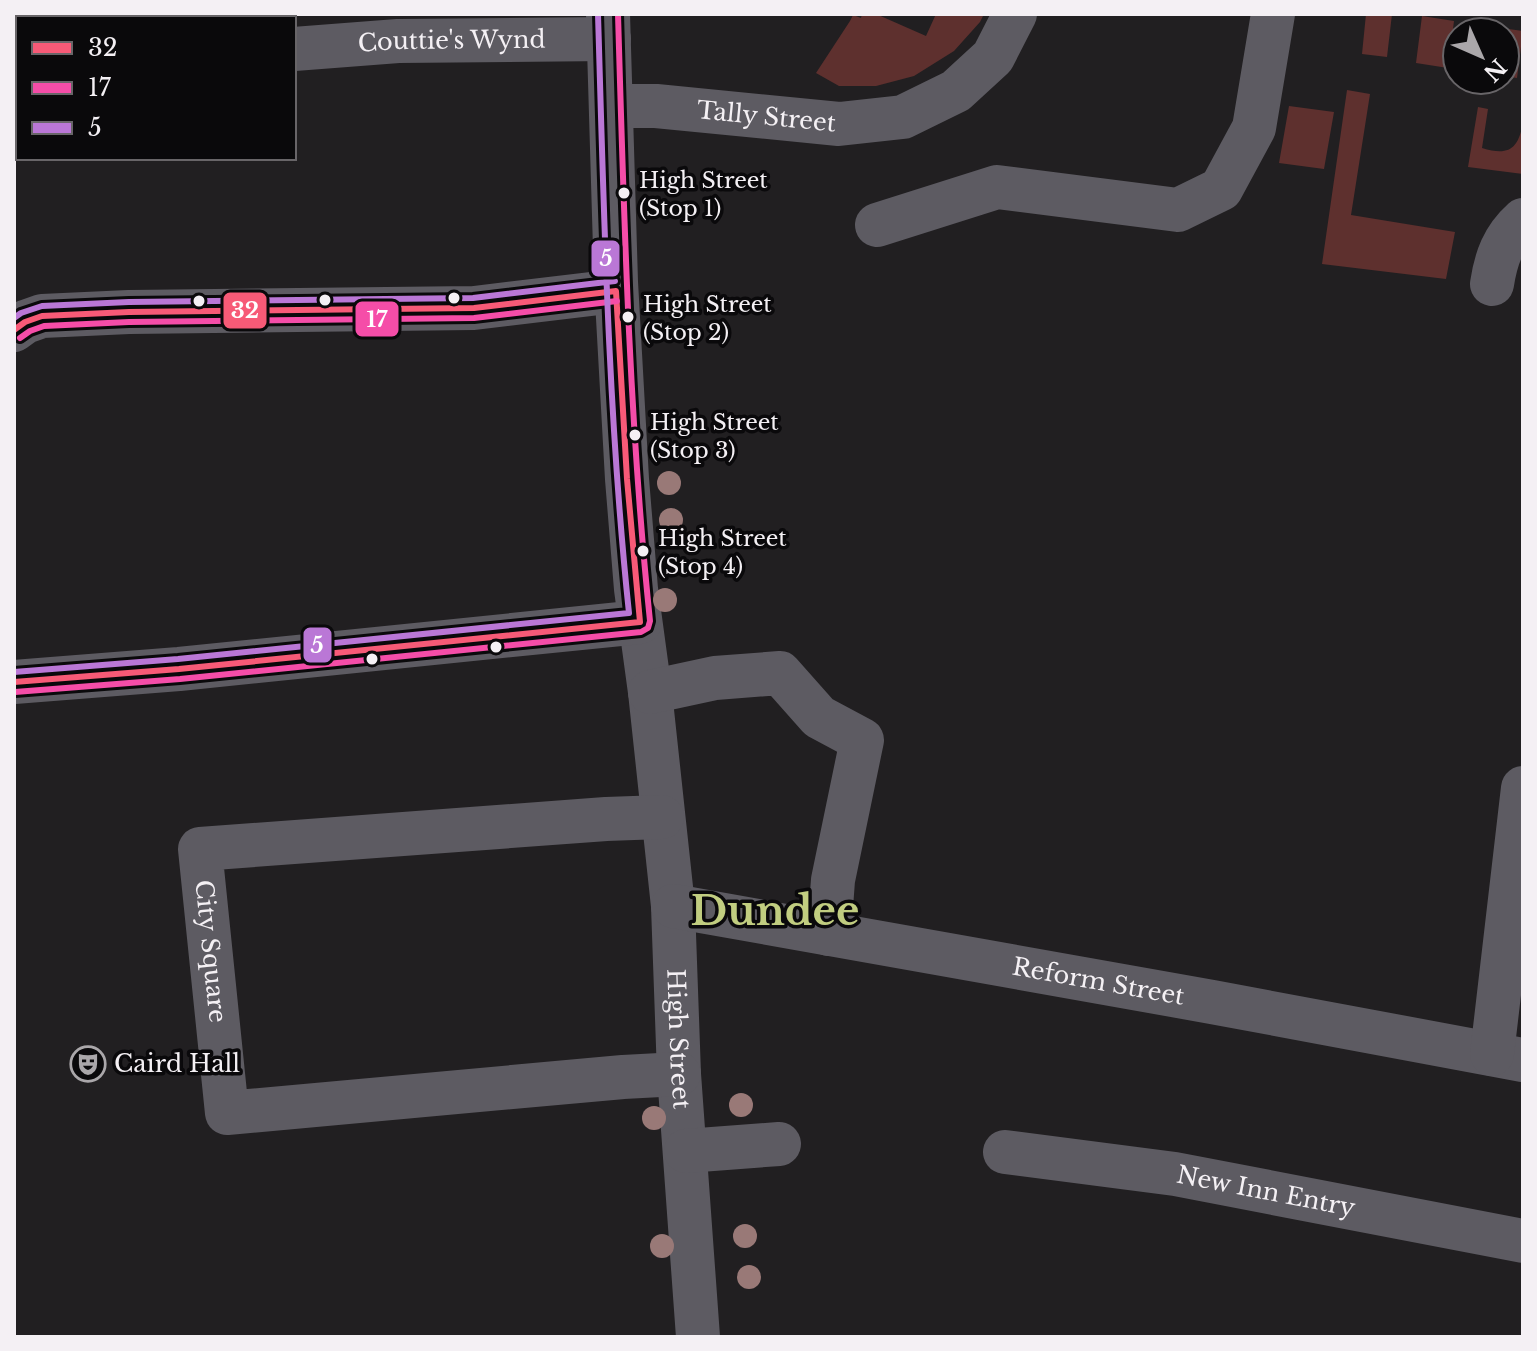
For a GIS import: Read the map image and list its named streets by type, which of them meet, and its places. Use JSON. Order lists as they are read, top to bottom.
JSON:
{
  "streets": {
    "street": [
      "Couttie's Wynd",
      "Tally Street",
      "City Square",
      "Reform Street",
      "High Street",
      "New Inn Entry"
    ]
  },
  "crossings": [
    ["Couttie's Wynd", "High Street"],
    ["City Square", "High Street"],
    ["Reform Street", "High Street"]
  ],
  "districts": ["Dundee"],
  "places": {
    "other": [
      "High Street (Stop 1)",
      "High Street (Stop 2)",
      "High Street (Stop 3)",
      "High Street (Stop 4)"
    ],
    "theatre": ["Caird Hall"]
  },
  "lines": ["transit line 17", "transit line 5", "transit line 32"],
  "legend": ["32", "17", "5"],
  "north": "bottom right"
}
